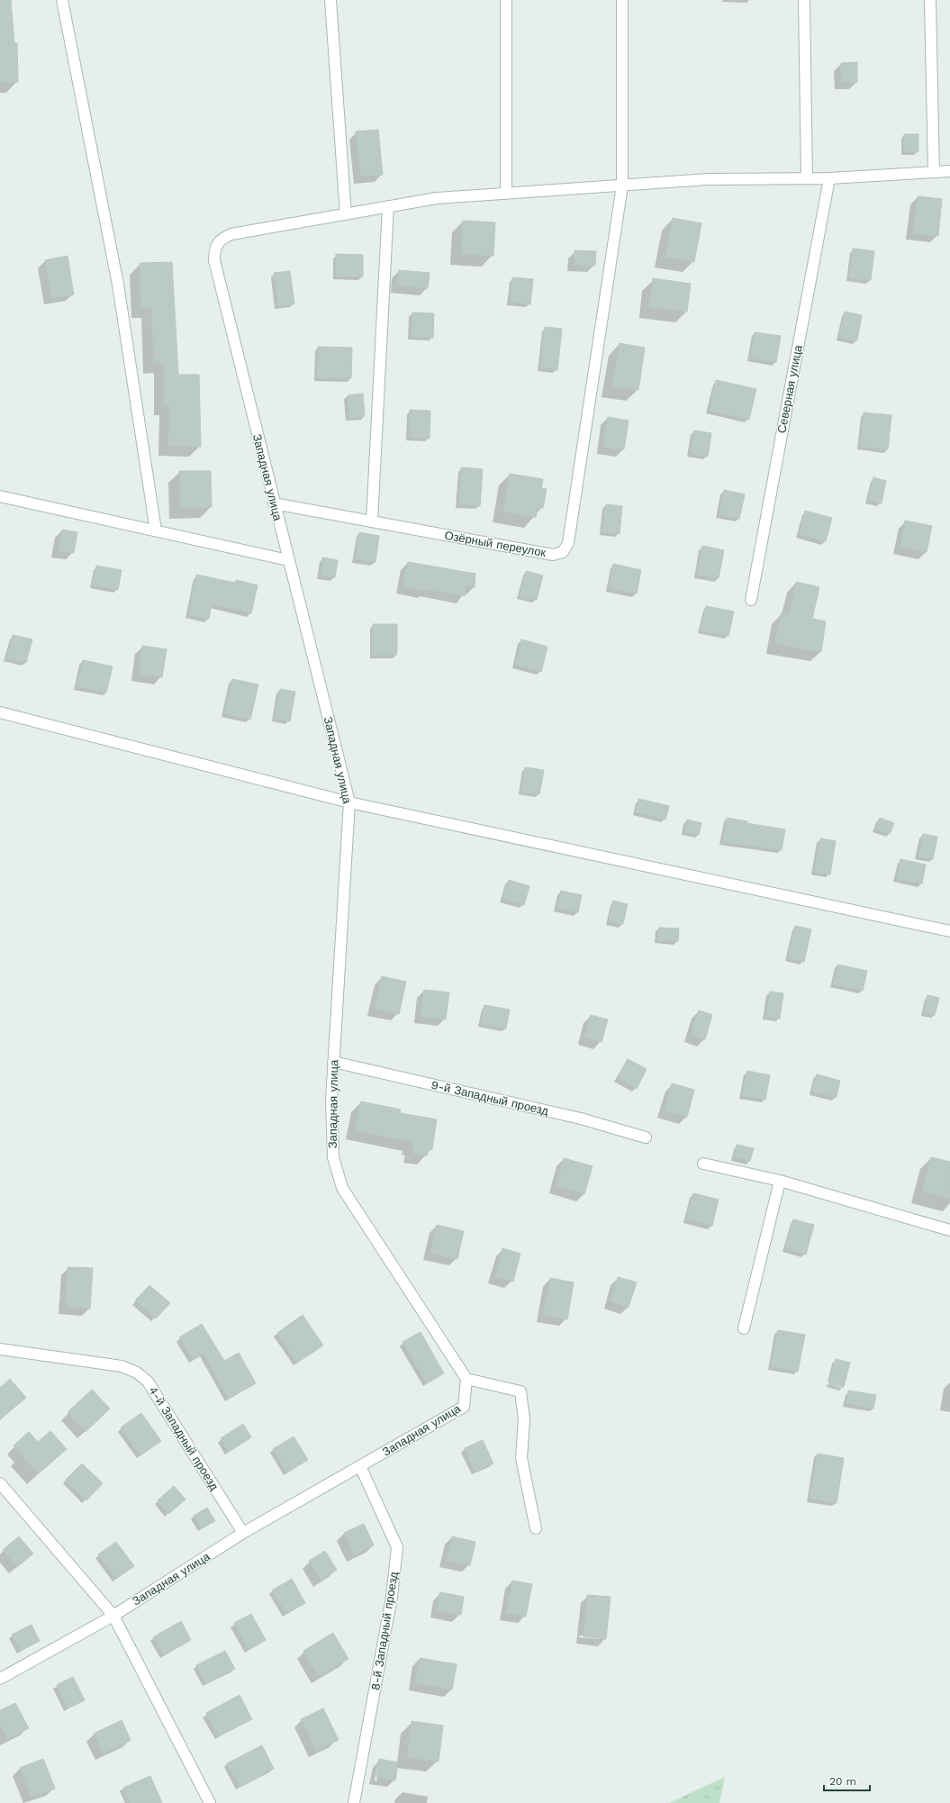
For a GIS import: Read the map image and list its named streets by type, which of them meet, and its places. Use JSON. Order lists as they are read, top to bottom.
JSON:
{
  "streets": {
    "street": [
      "Северная улица",
      "Западная улица",
      "Озёрный переулок",
      "9-й Западный проезд",
      "4-й Западный проезд",
      "8-й Западный проезд"
    ]
  },
  "crossings": [
    ["Западная улица", "Озёрный переулок"],
    ["Западная улица", "9-й Западный проезд"],
    ["Западная улица", "4-й Западный проезд"],
    ["Западная улица", "8-й Западный проезд"]
  ],
  "scale_bar": "20 m"
}
